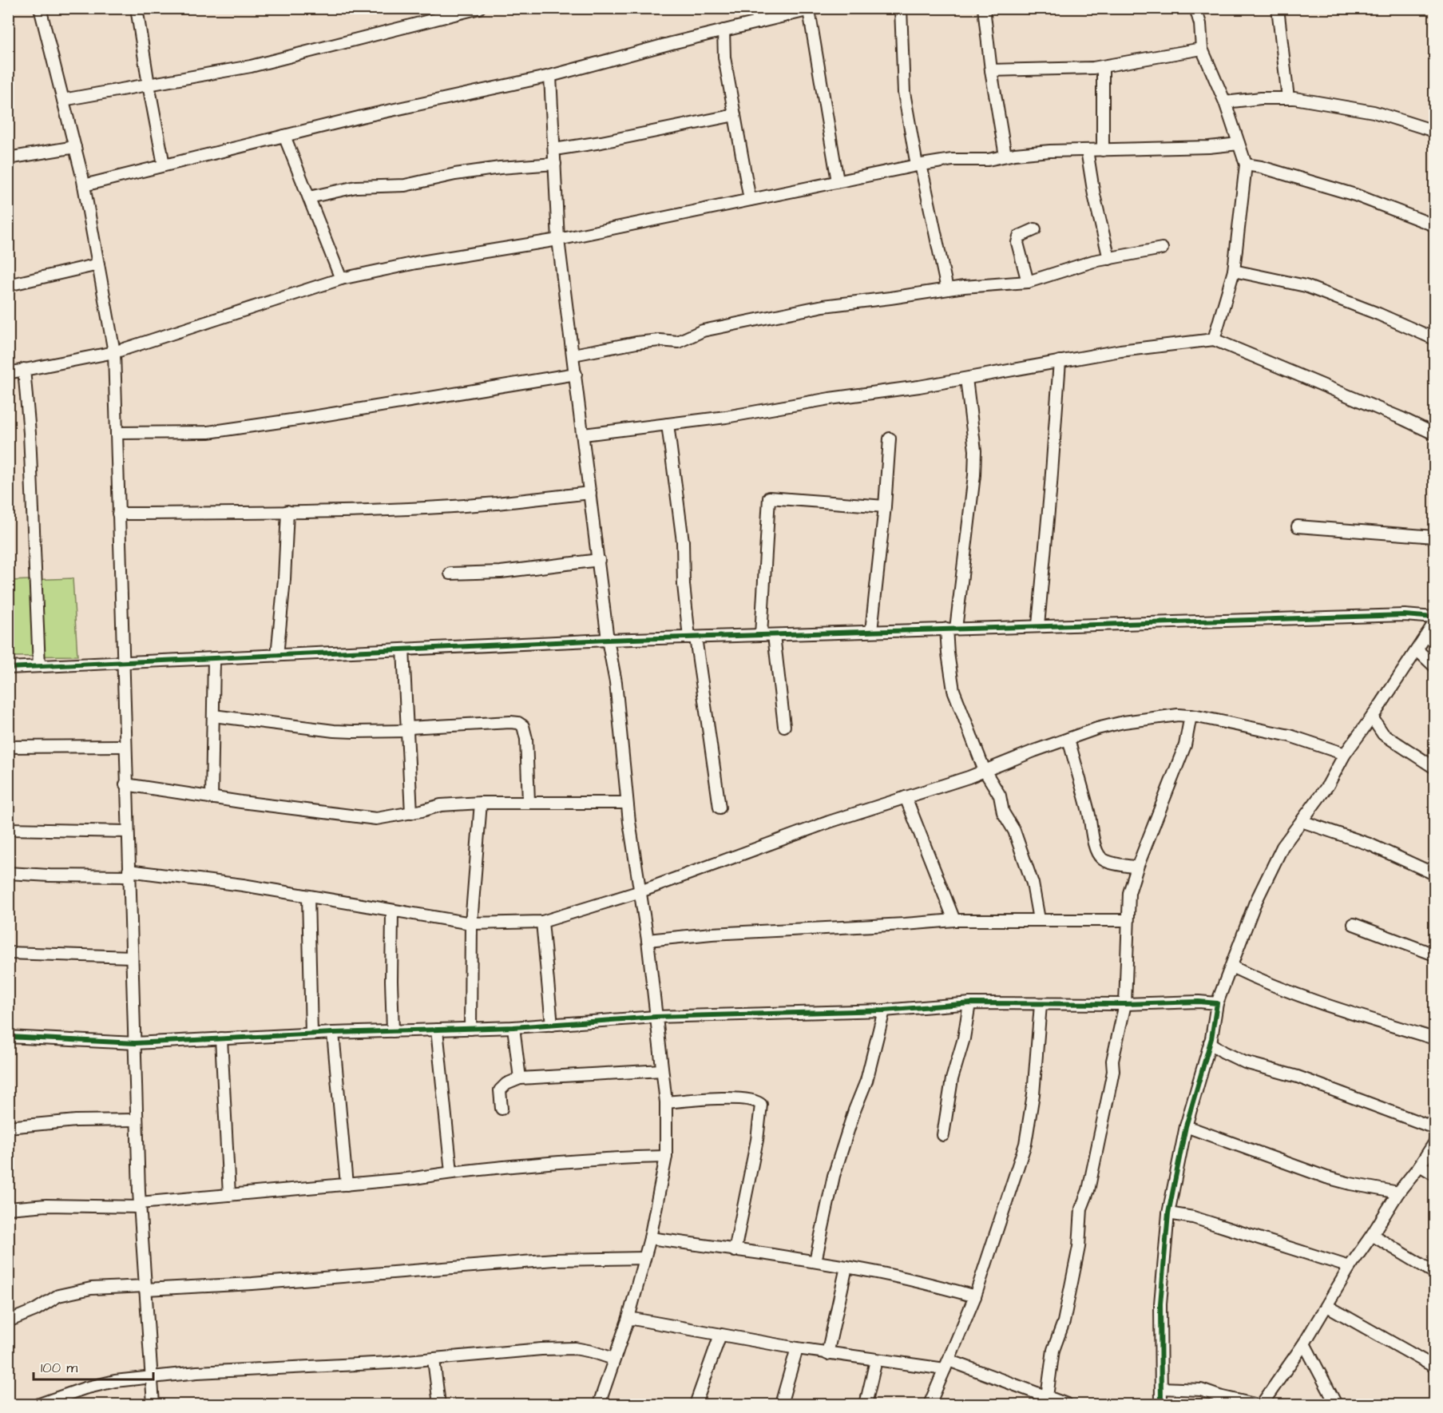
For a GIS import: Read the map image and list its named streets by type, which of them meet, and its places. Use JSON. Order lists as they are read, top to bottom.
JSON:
{
  "scale_bar": "100 m"
}
